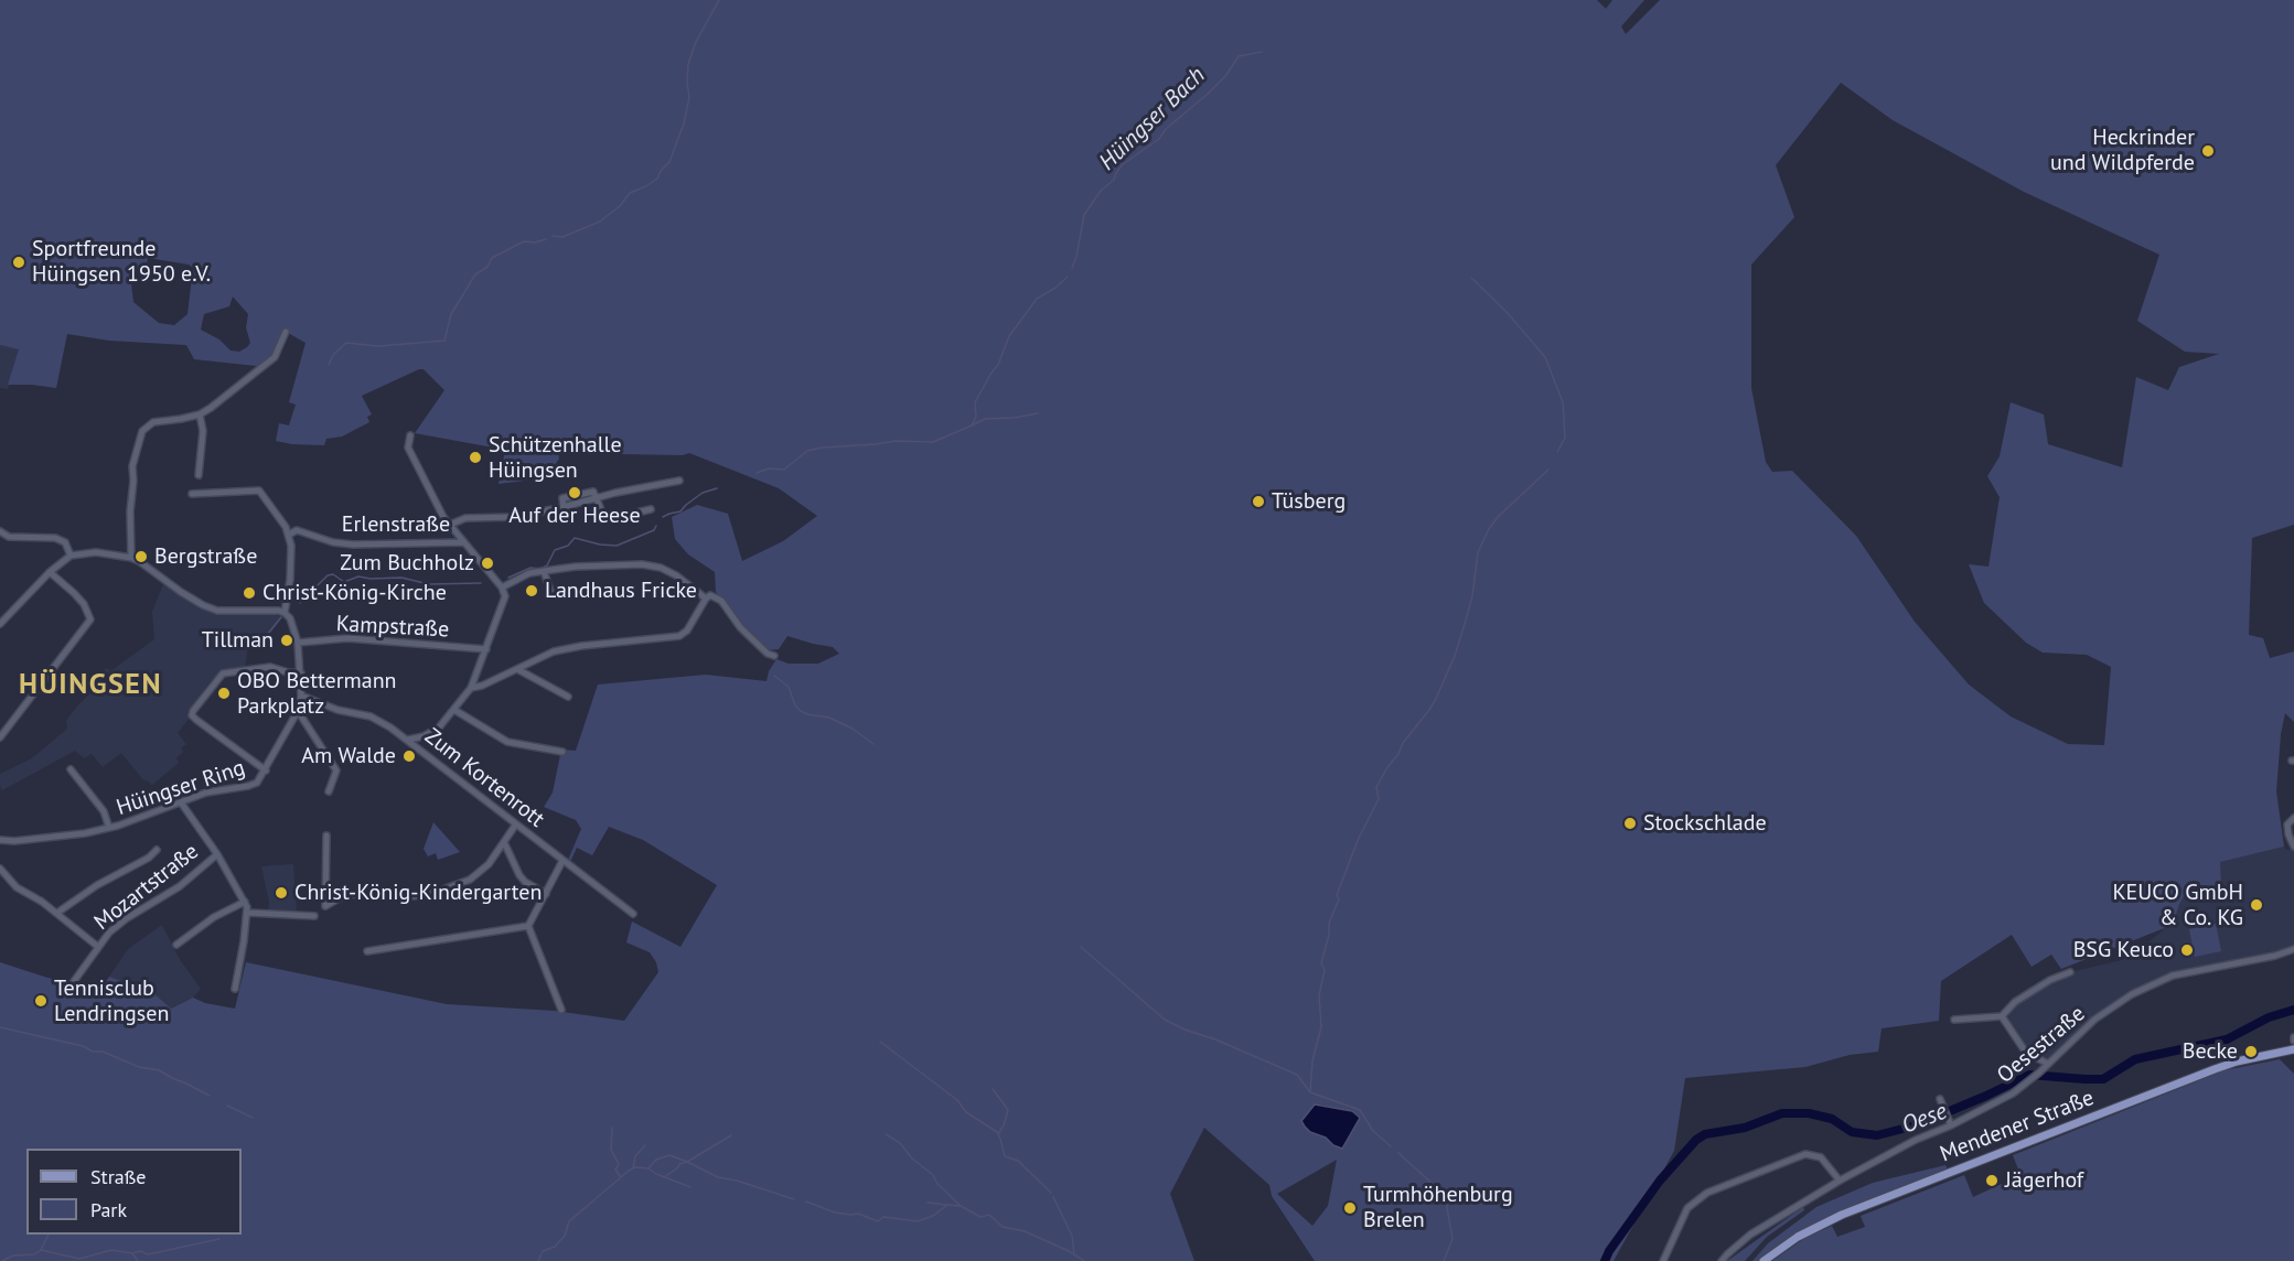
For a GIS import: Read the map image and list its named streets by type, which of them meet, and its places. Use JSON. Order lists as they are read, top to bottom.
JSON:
{
  "streets": {
    "main road": ["Mendener Straße"],
    "street": [
      "Erlenstraße",
      "Kampstraße",
      "Zum Kortenrott",
      "Hüingser Ring",
      "Mozartstraße",
      "Oesestraße"
    ]
  },
  "crossings": [
    ["Kampstraße", "Hüingser Ring"],
    ["Zum Kortenrott", "Hüingser Ring"]
  ],
  "districts": ["HÜINGSEN"],
  "water": ["Hüingser Bach", "Oese"],
  "places": [
    "Heckrinder und Wildpferde",
    "Sportfreunde Hüingsen 1950 e.V.",
    "Schützenhalle Hüingsen",
    "Auf der Heese",
    "Tüsberg",
    "Bergstraße",
    "Zum Buchholz",
    "Landhaus Fricke",
    "Christ-König-Kirche",
    "Tillman",
    "OBO Bettermann Parkplatz",
    "Am Walde",
    "Stockschlade",
    "Christ-König-Kindergarten",
    "KEUCO GmbH & Co. KG",
    "BSG Keuco",
    "Tennisclub Lendringsen",
    "Becke",
    "Jägerhof",
    "Turmhöhenburg Brelen"
  ],
  "legend": ["Straße", "Park"]
}
